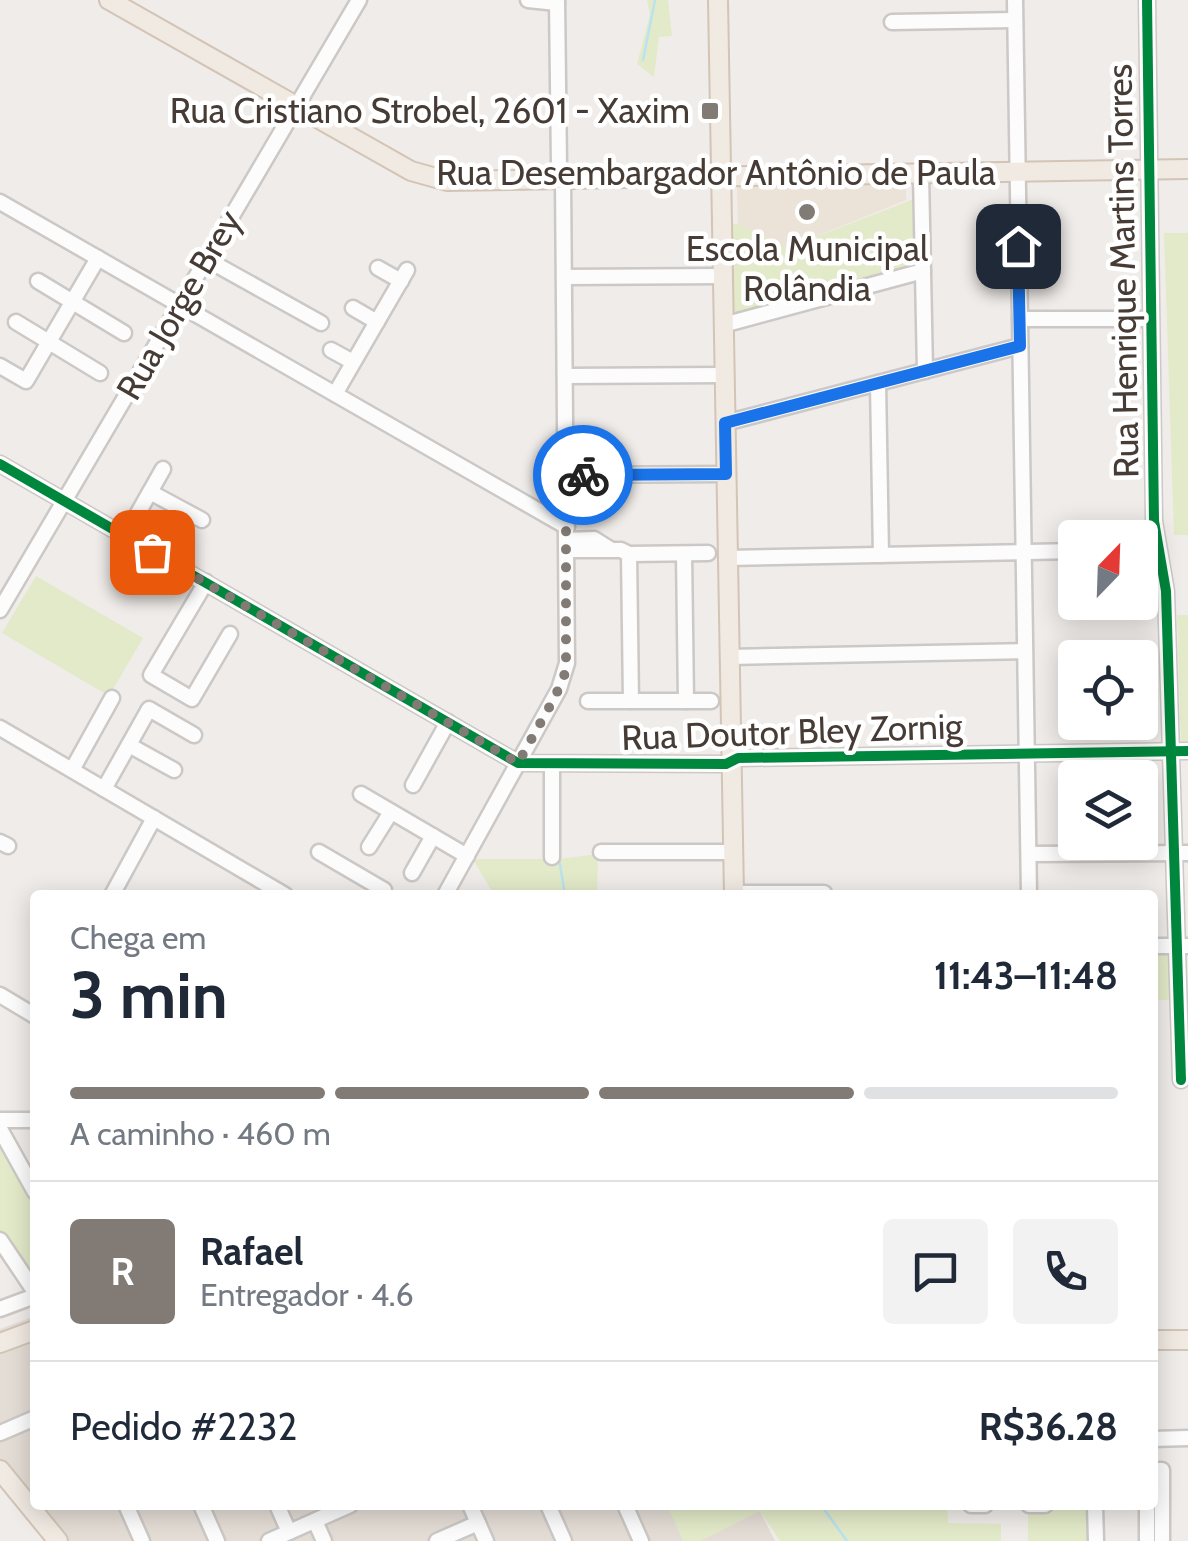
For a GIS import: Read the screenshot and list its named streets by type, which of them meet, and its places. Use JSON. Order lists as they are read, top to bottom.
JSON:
{
  "streets": {
    "main road": ["Rua Desembargador Antônio de Paula"],
    "street": ["Rua Henrique Martins Torres", "Rua Jorge Brey", "Rua Doutor Bley Zornig"]
  },
  "crossings": [
    ["Rua Desembargador Antônio de Paula", "Rua Henrique Martins Torres"],
    ["Rua Desembargador Antônio de Paula", "Rua Jorge Brey"],
    ["Rua Henrique Martins Torres", "Rua Doutor Bley Zornig"]
  ],
  "places": {
    "transit": ["Rua Cristiano Strobel, 2601 - Xaxim"],
    "other": ["Escola Municipal Rolândia"]
  },
  "north": "top right",
  "page": {
    "heading": ["3 min", "Chega em", "11:43–11:48"],
    "panel": [
      "Rafael",
      "Entregador · 4.6",
      "Pedido #2232",
      "R$36.28"
    ],
    "bar": "A caminho · 460 m",
    "round": "R"
  }
}
